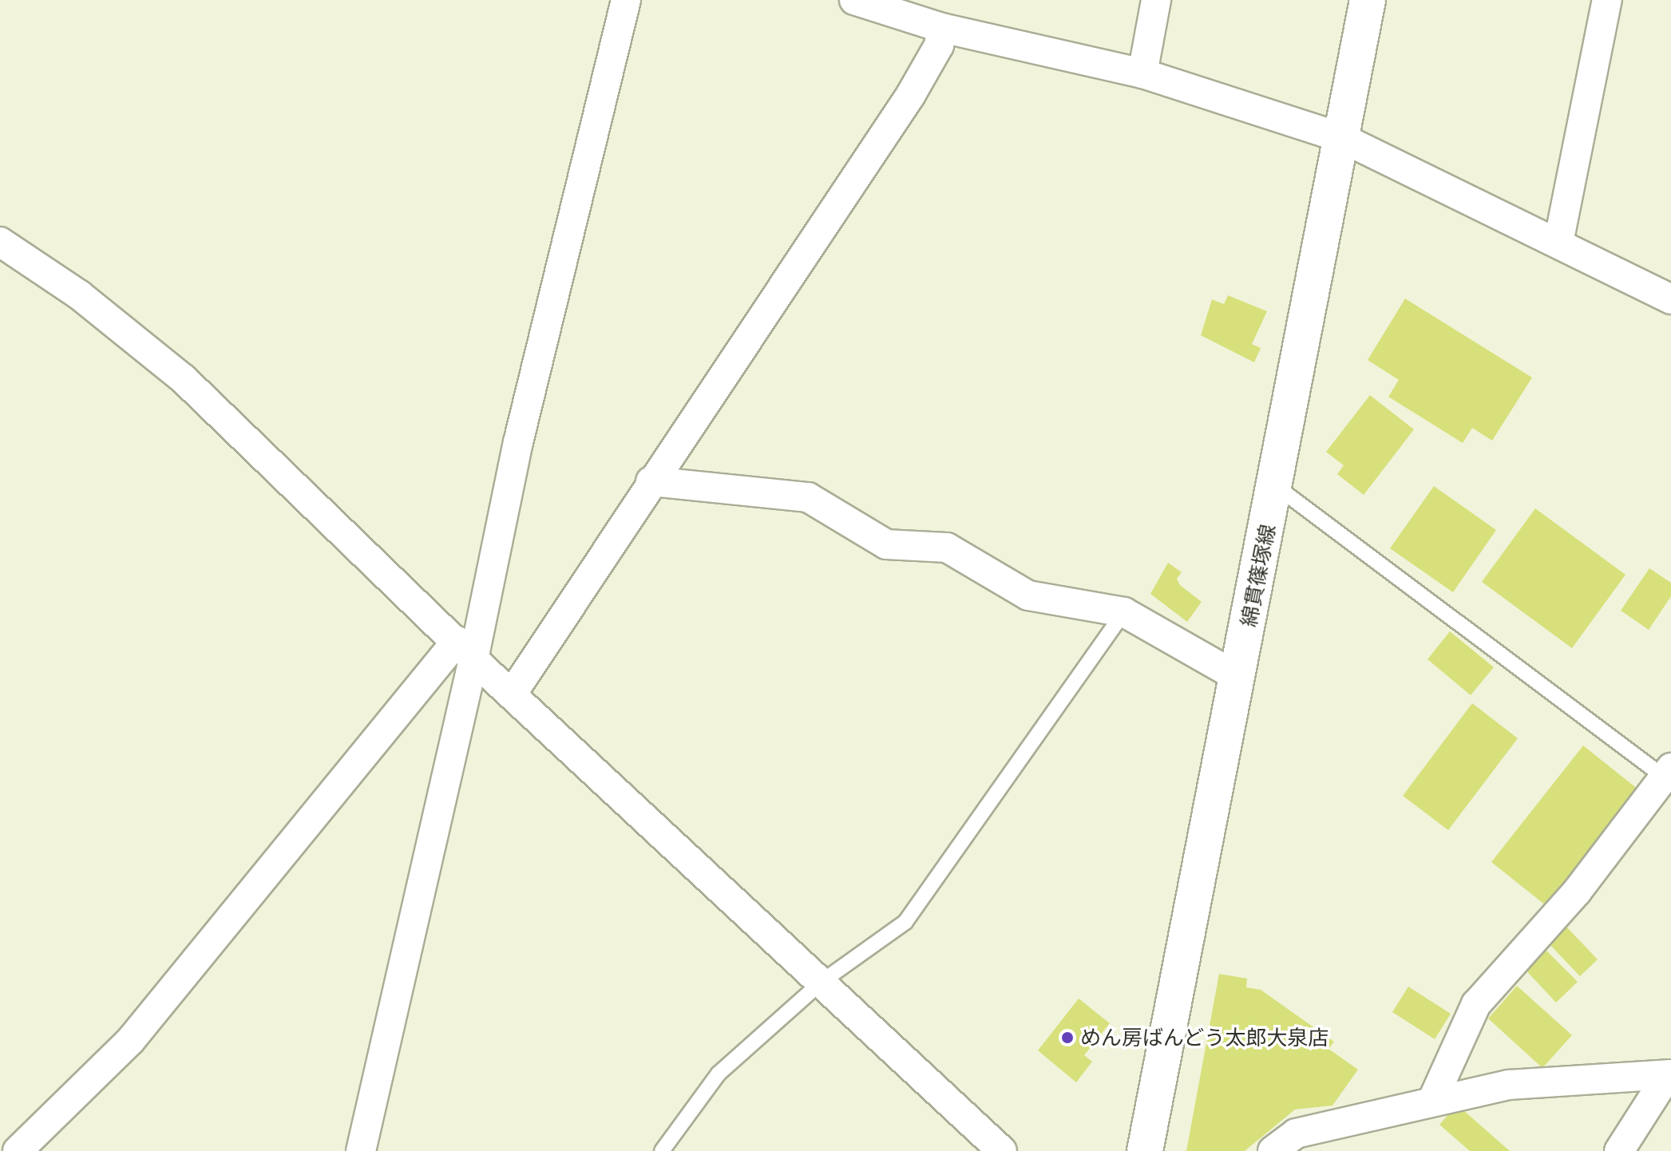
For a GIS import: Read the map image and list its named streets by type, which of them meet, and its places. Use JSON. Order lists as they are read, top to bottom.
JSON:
{
  "streets": {
    "main road": ["綿貫篠塚線"]
  },
  "places": ["めん房ばんどう太郎大泉店"]
}
